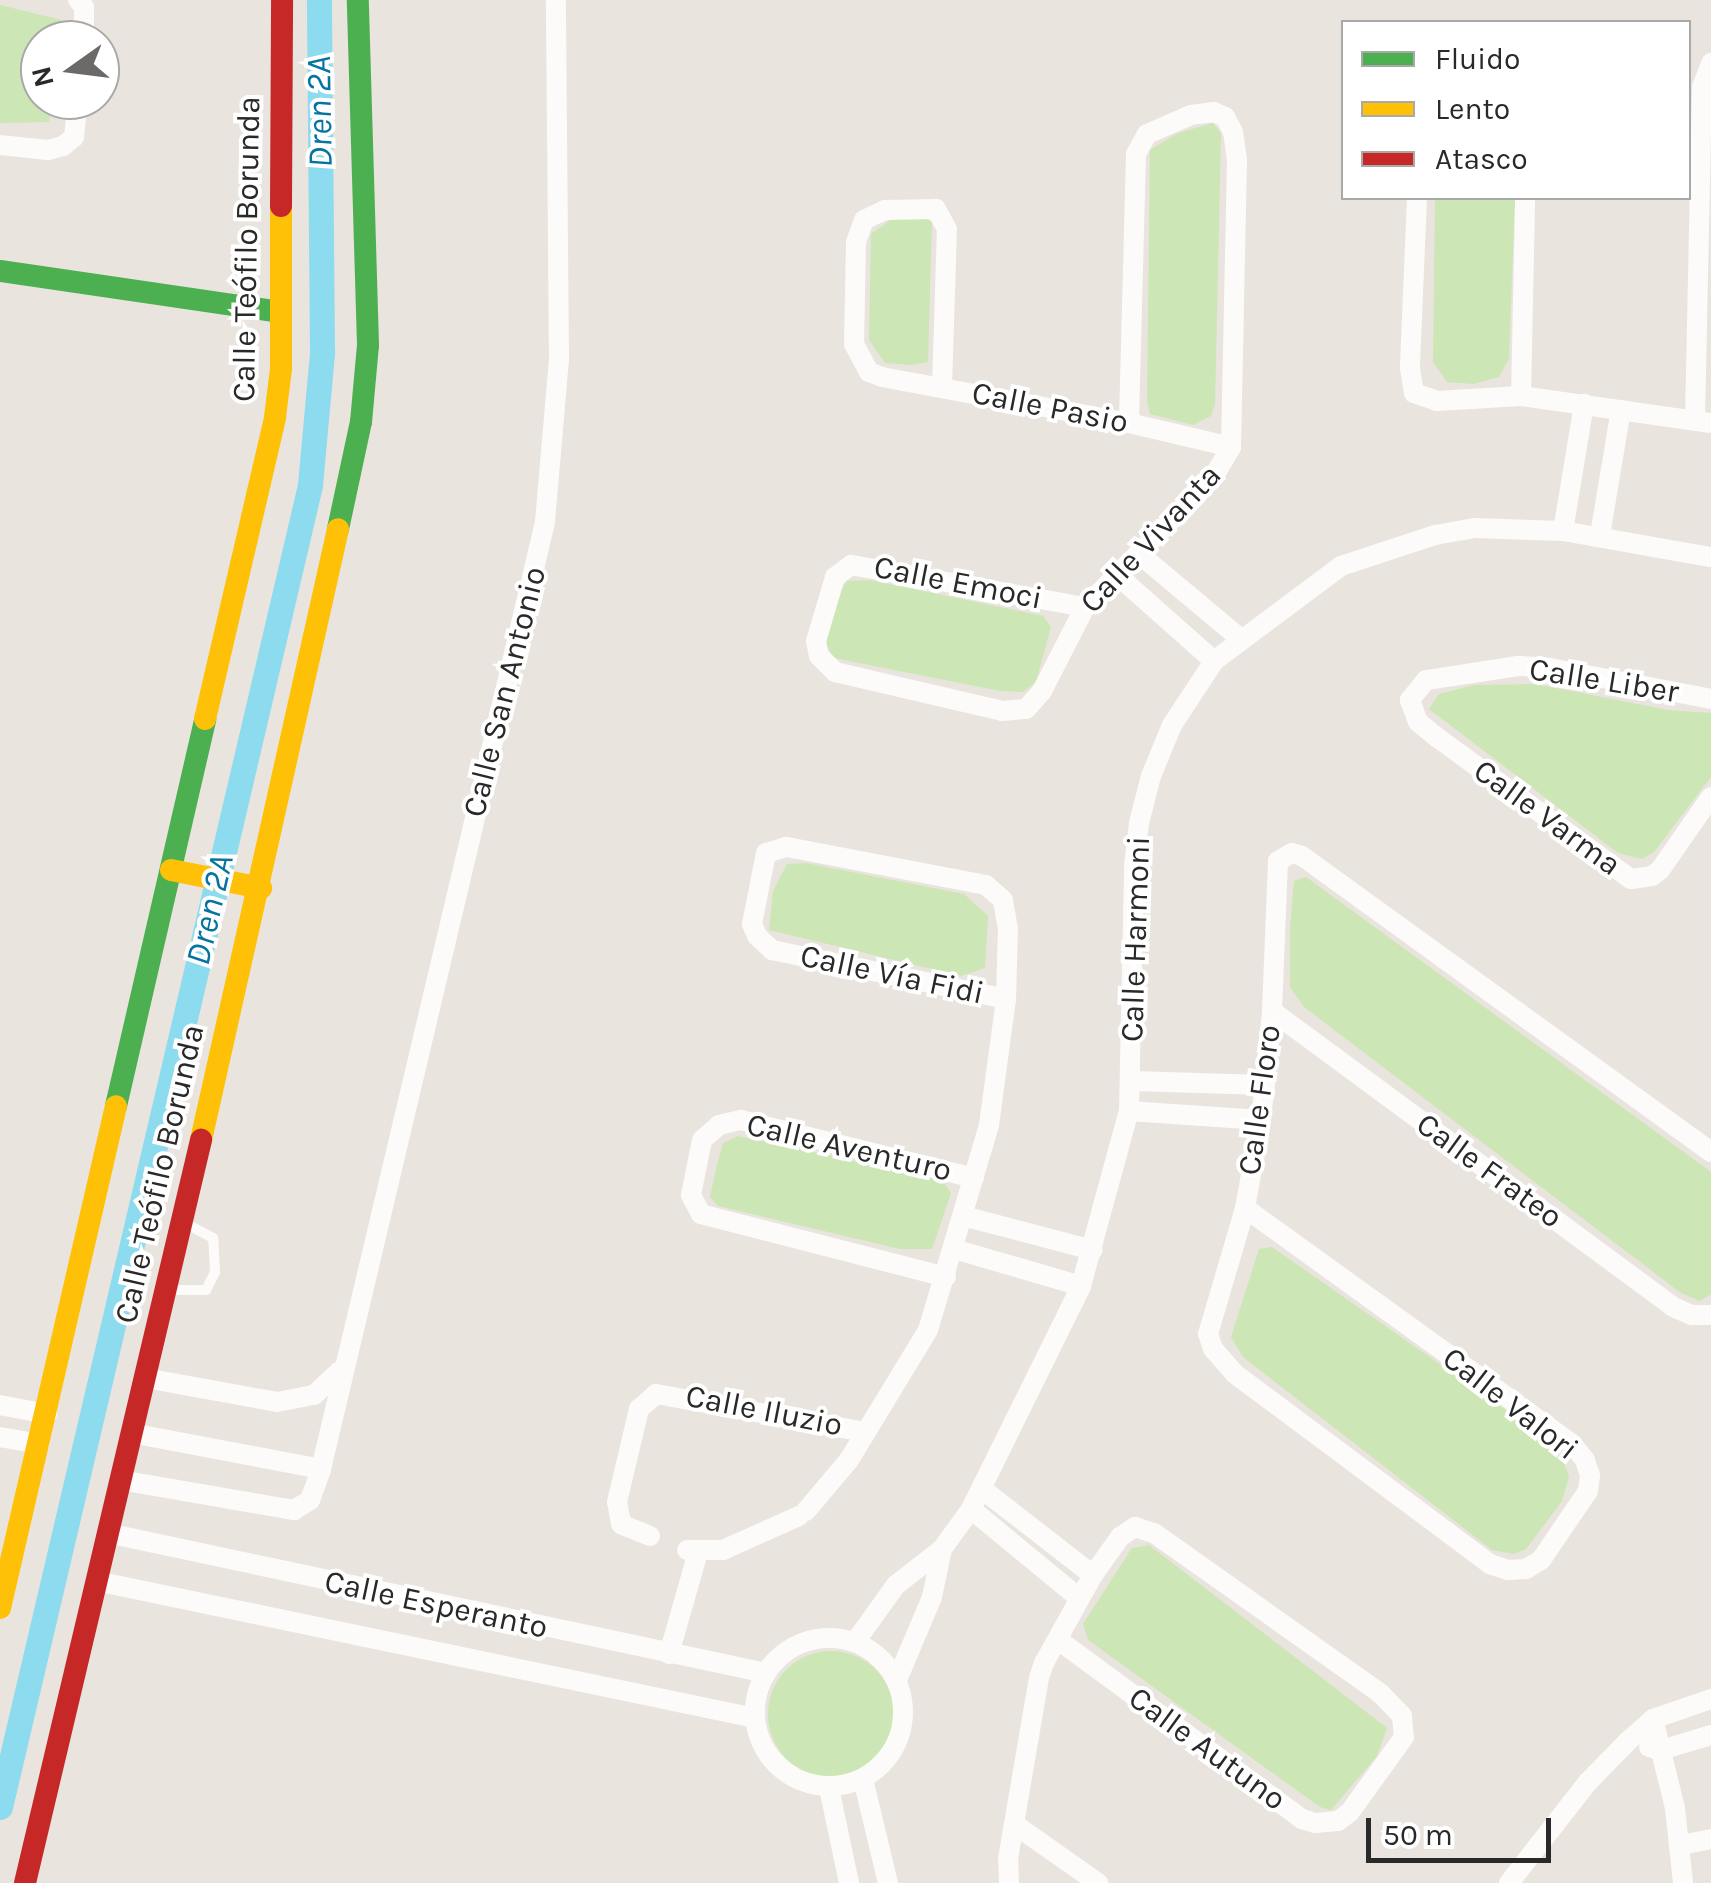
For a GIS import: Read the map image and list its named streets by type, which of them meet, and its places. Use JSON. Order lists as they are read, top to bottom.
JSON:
{
  "streets": {
    "main road": ["Calle Teófilo Borunda"],
    "street": [
      "Calle Pasio",
      "Calle Vivanta",
      "Calle Emoci",
      "Calle Liber",
      "Calle San Antonio",
      "Calle Varma",
      "Calle Harmoni",
      "Calle Vía Fidi",
      "Calle Floro",
      "Calle Aventuro",
      "Calle Frateo",
      "Calle Valori",
      "Calle Iluzio",
      "Calle Esperanto",
      "Calle Autuno"
    ]
  },
  "crossings": [
    ["Calle Teófilo Borunda", "Calle San Antonio"],
    ["Calle Teófilo Borunda", "Calle Esperanto"],
    ["Calle Pasio", "Calle Vivanta"],
    ["Calle Vivanta", "Calle Emoci"],
    ["Calle Liber", "Calle Varma"],
    ["Calle Harmoni", "Calle Esperanto"],
    ["Calle Vía Fidi", "Calle Aventuro"],
    ["Calle Floro", "Calle Frateo"],
    ["Calle Floro", "Calle Valori"],
    ["Calle Aventuro", "Calle Iluzio"],
    ["Calle Iluzio", "Calle Esperanto"]
  ],
  "water": ["Dren 2A"],
  "legend": ["Fluido", "Lento", "Atasco"],
  "scale_bar": "50 m",
  "north": "left"
}
